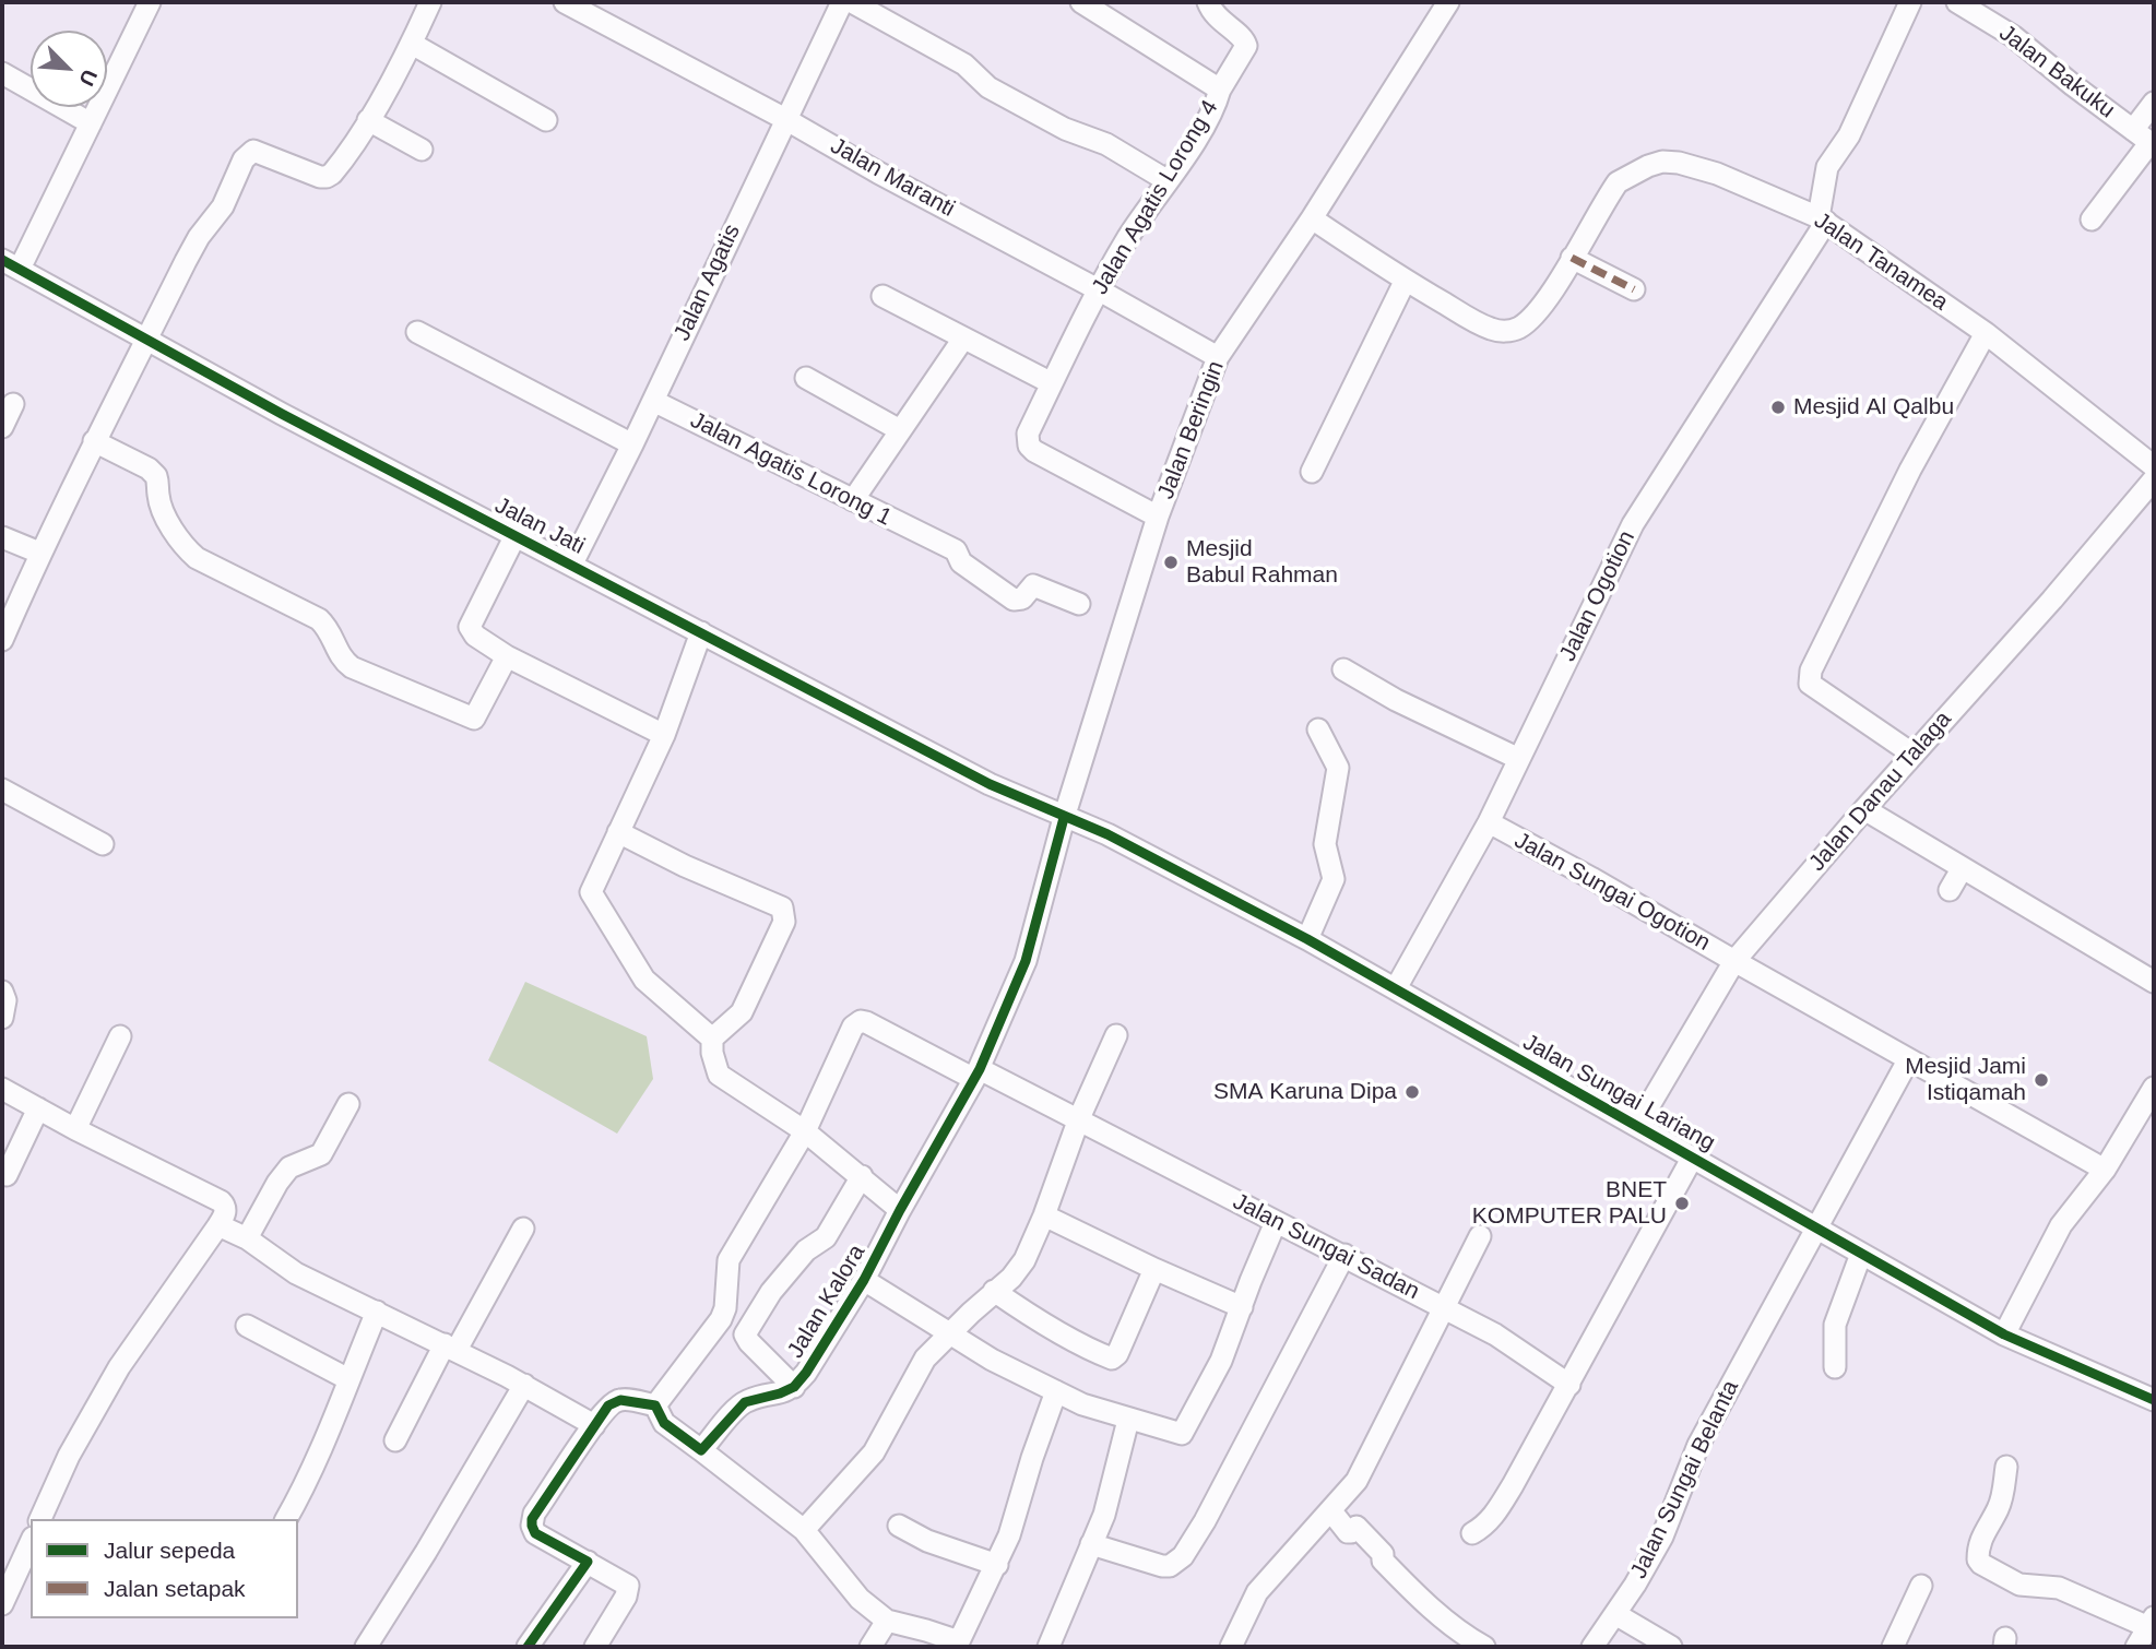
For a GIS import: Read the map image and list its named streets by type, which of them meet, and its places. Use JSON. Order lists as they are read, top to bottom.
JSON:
{
  "streets": {
    "street": [
      "Jalan Bakuku",
      "Jalan Maranti",
      "Jalan Agatis Lorong 4",
      "Jalan Tanamea",
      "Jalan Agatis",
      "Jalan Beringin",
      "Jalan Agatis Lorong 1",
      "Jalan Jati",
      "Jalan Ogotion",
      "Jalan Danau Talaga",
      "Jalan Sungai Ogotion",
      "Jalan Sungai Lariang",
      "Jalan Sungai Sadan",
      "Jalan Kalora",
      "Jalan Sungai Belanta"
    ]
  },
  "crossings": [
    ["Jalan Maranti", "Jalan Agatis Lorong 4"],
    ["Jalan Maranti", "Jalan Agatis"],
    ["Jalan Maranti", "Jalan Beringin"],
    ["Jalan Agatis Lorong 4", "Jalan Beringin"],
    ["Jalan Tanamea", "Jalan Beringin"],
    ["Jalan Tanamea", "Jalan Ogotion"],
    ["Jalan Agatis", "Jalan Agatis Lorong 1"],
    ["Jalan Agatis", "Jalan Jati"],
    ["Jalan Beringin", "Jalan Jati"],
    ["Jalan Beringin", "Jalan Sungai Lariang"],
    ["Jalan Beringin", "Jalan Kalora"],
    ["Jalan Jati", "Jalan Sungai Lariang"],
    ["Jalan Jati", "Jalan Kalora"],
    ["Jalan Ogotion", "Jalan Sungai Ogotion"],
    ["Jalan Ogotion", "Jalan Sungai Lariang"],
    ["Jalan Danau Talaga", "Jalan Sungai Ogotion"],
    ["Jalan Danau Talaga", "Jalan Sungai Lariang"],
    ["Jalan Sungai Ogotion", "Jalan Sungai Belanta"],
    ["Jalan Sungai Lariang", "Jalan Kalora"],
    ["Jalan Sungai Lariang", "Jalan Sungai Belanta"],
    ["Jalan Sungai Sadan", "Jalan Kalora"]
  ],
  "places": [
    "Mesjid Al Qalbu",
    "Mesjid Babul Rahman",
    "Mesjid Jami Istiqamah",
    "SMA Karuna Dipa",
    "BNET KOMPUTER PALU"
  ],
  "legend": ["Jalur sepeda", "Jalan setapak"],
  "north": "bottom right"
}
